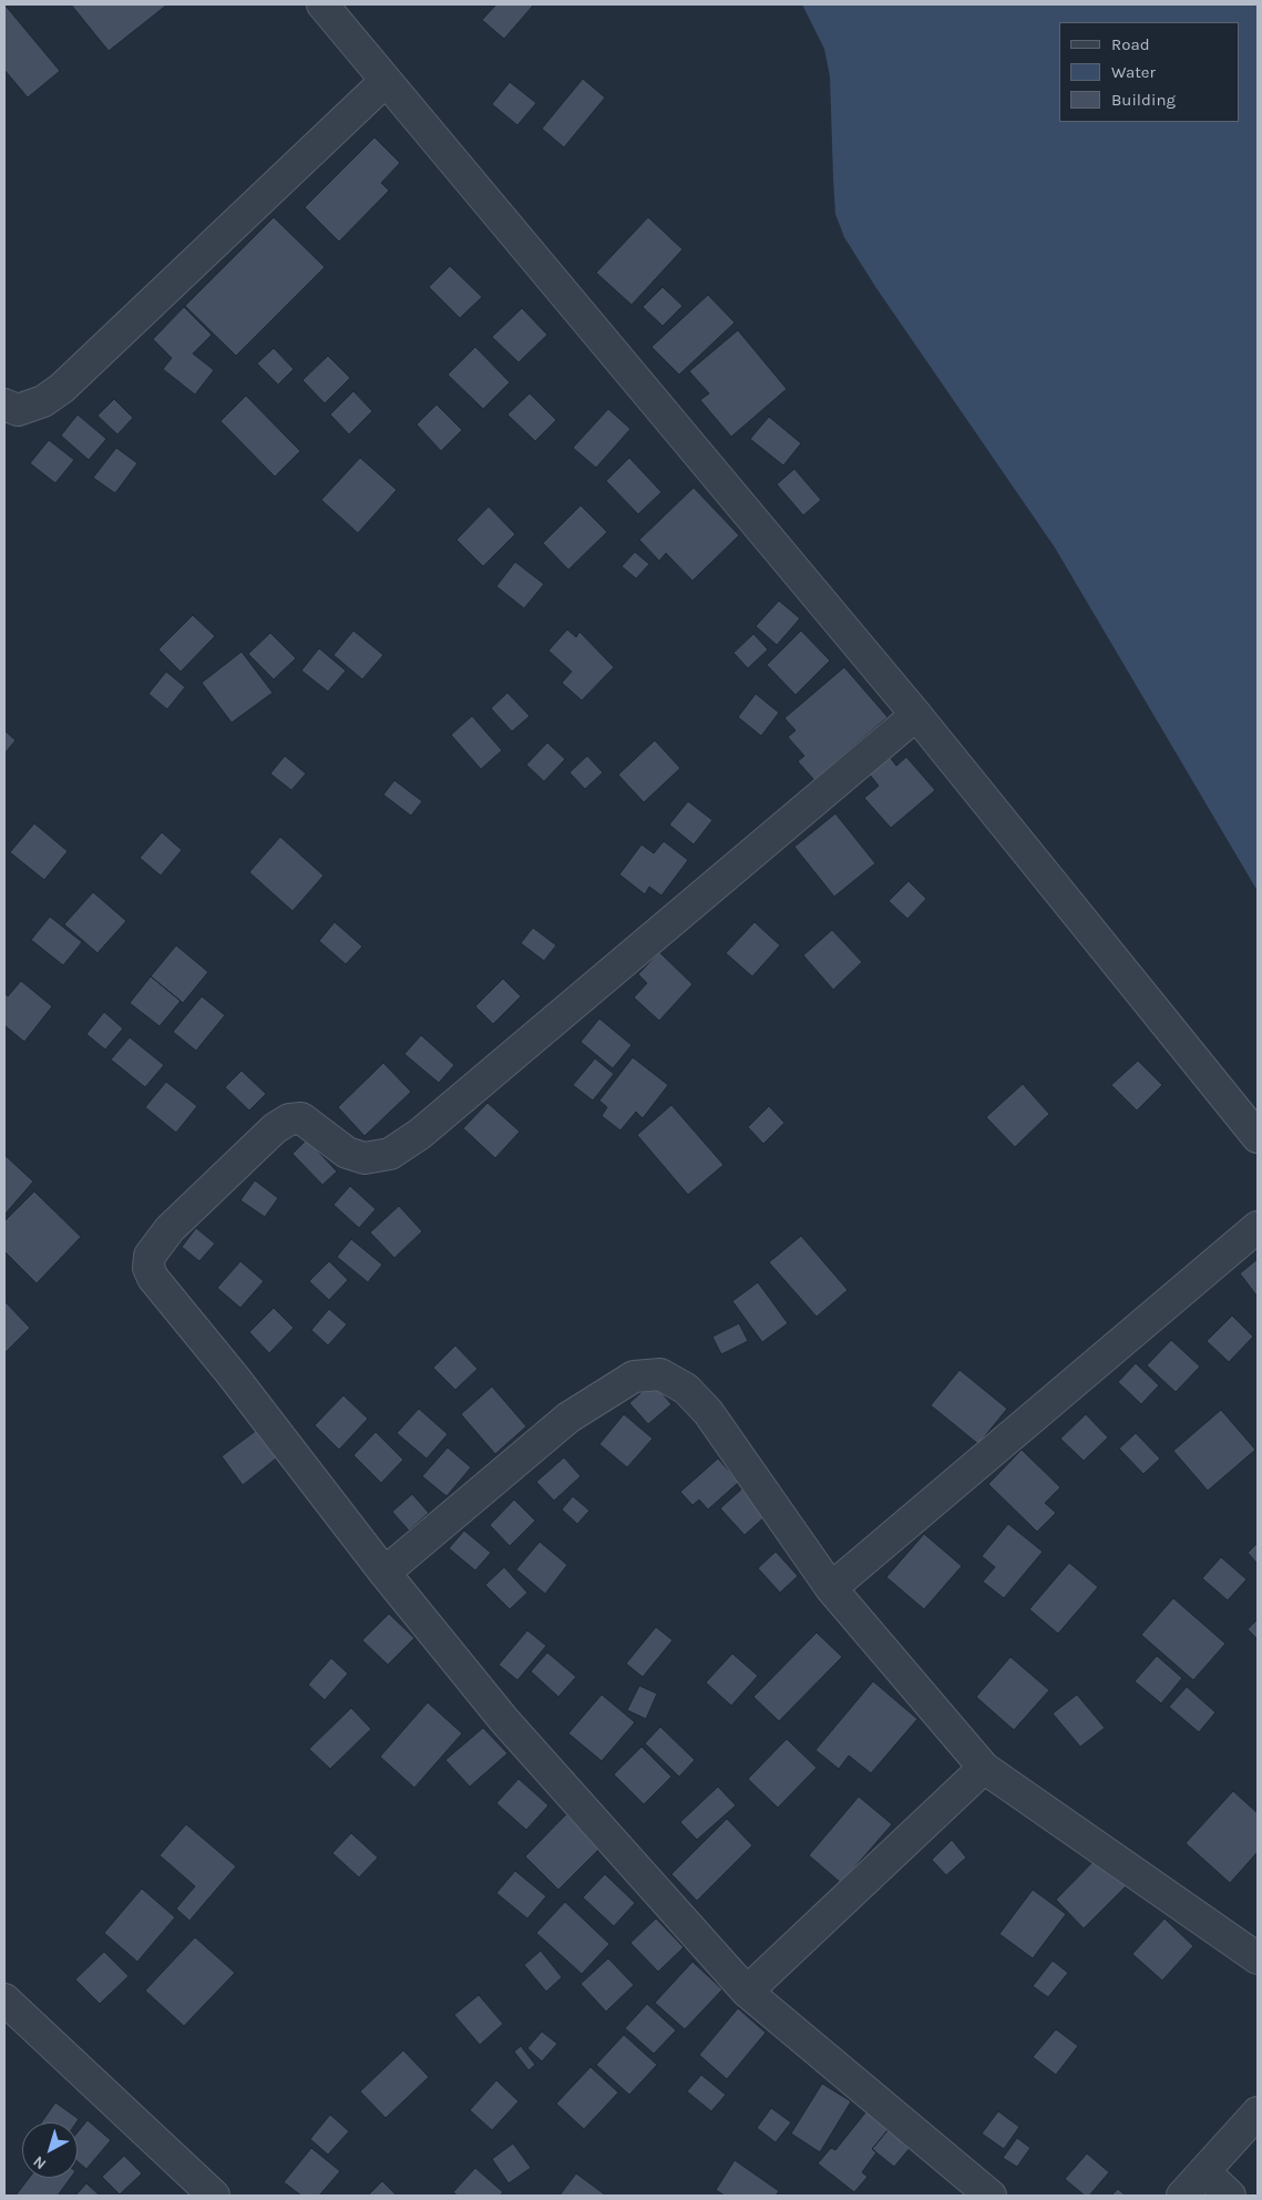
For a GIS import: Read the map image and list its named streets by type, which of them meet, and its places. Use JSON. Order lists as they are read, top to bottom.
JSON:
{
  "legend": ["Road", "Water", "Building"],
  "north": "bottom left"
}
